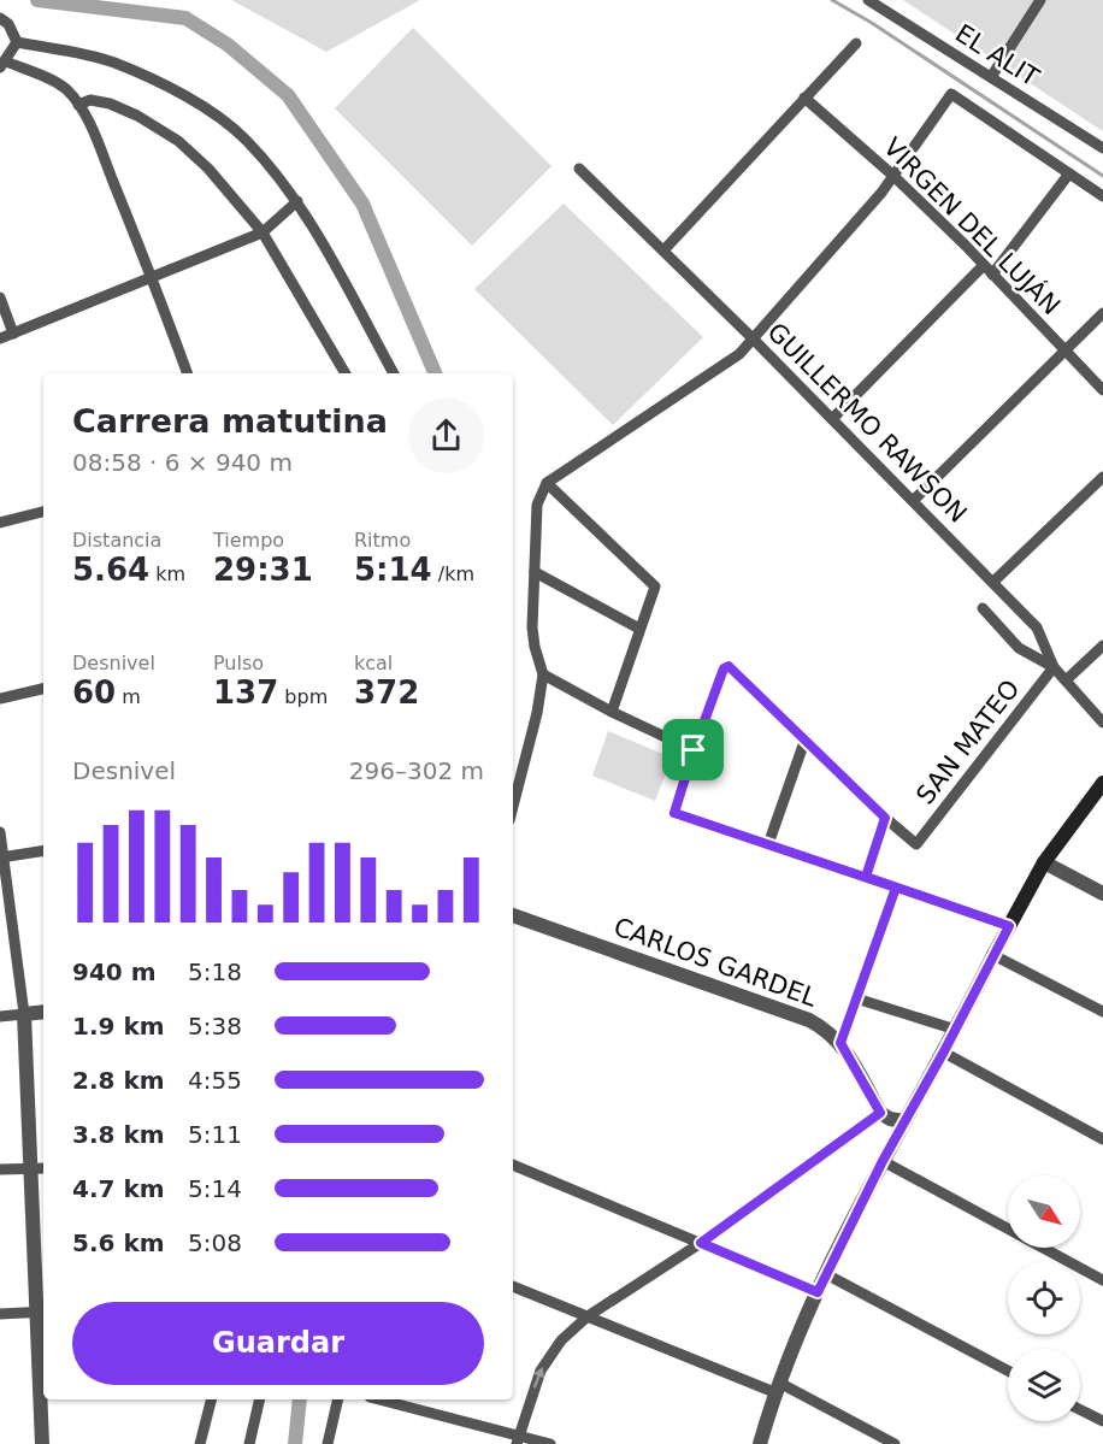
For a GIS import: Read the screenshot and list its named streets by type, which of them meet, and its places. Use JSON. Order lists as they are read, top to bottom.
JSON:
{
  "streets": {
    "street": [
      "EL ALIT",
      "VIRGEN DEL LUJÁN",
      "GUILLERMO RAWSON",
      "SAN MATEO",
      "CARLOS GARDEL"
    ]
  },
  "crossings": [
    ["GUILLERMO RAWSON", "SAN MATEO"]
  ],
  "north": "bottom right",
  "page": {
    "heading": ["Carrera matutina", "08:58 · 6 × 940 m"],
    "stats": [
      ["Distancia", "5.64 km"],
      ["Tiempo", "29:31"],
      ["Ritmo", "5:14 /km"],
      ["Desnivel", "60 m"],
      ["Pulso", "137 bpm"],
      ["kcal", "372"]
    ],
    "chart": ["Desnivel", "296–302 m"],
    "list": [
      {
        "name": "940 m",
        "note": "5:18"
      },
      {
        "name": "1.9 km",
        "note": "5:38"
      },
      {
        "name": "2.8 km",
        "note": "4:55"
      },
      {
        "name": "3.8 km",
        "note": "5:11"
      },
      {
        "name": "4.7 km",
        "note": "5:14"
      },
      {
        "name": "5.6 km",
        "note": "5:08"
      }
    ],
    "buttons": "Guardar"
  }
}
